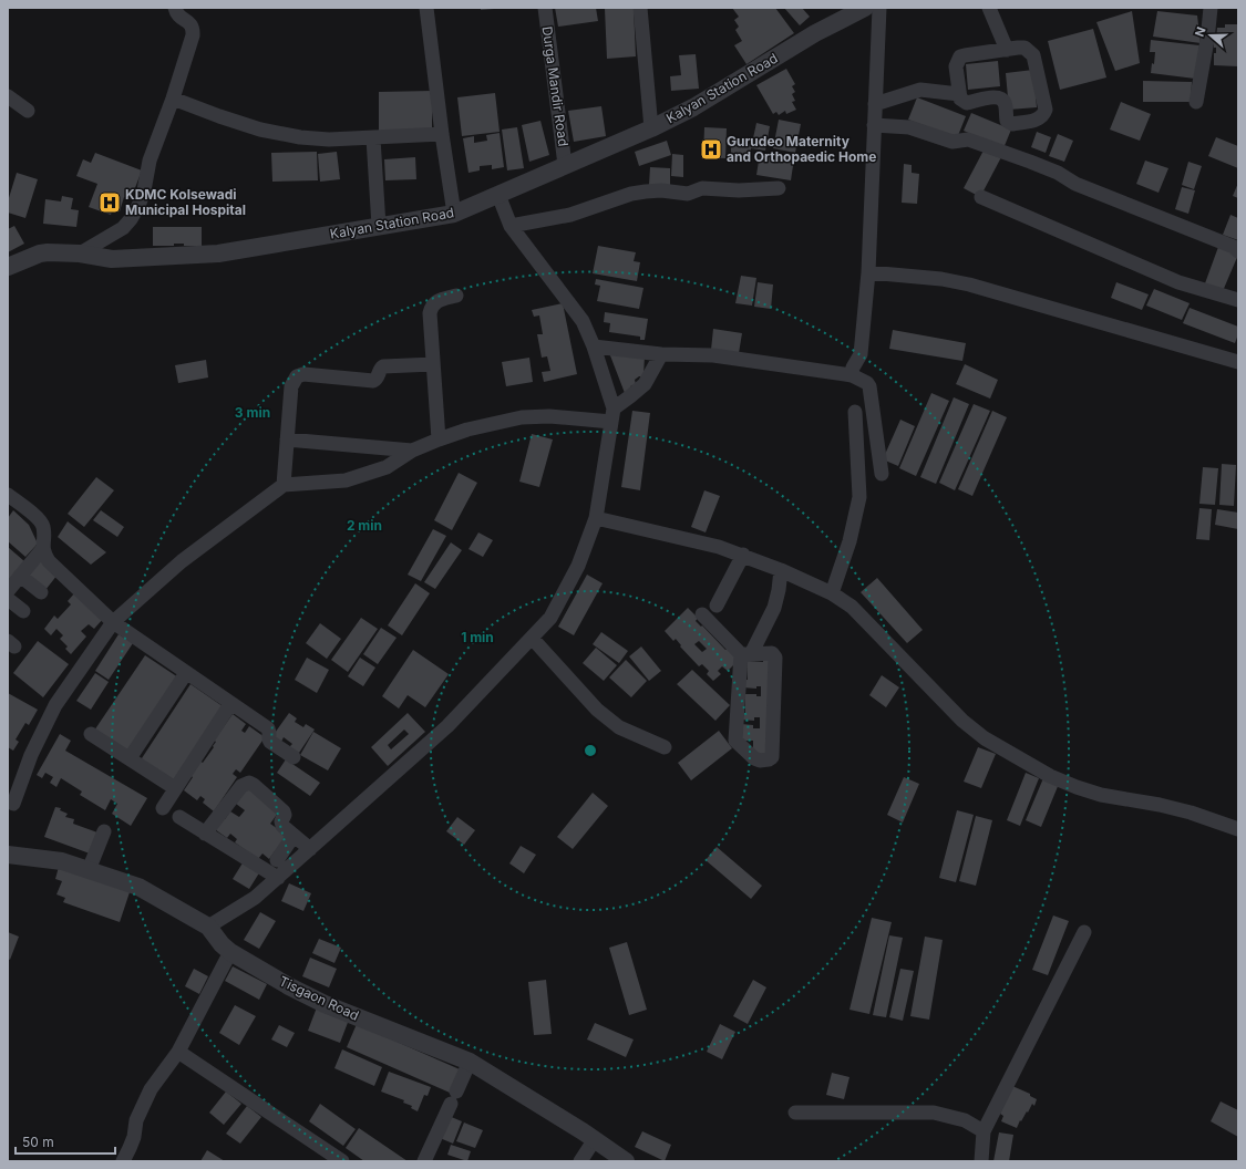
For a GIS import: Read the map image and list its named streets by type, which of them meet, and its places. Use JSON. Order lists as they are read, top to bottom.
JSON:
{
  "streets": {
    "street": ["Durga Mandir Road", "Kalyan Station Road", "Tisgaon Road"]
  },
  "crossings": [
    ["Durga Mandir Road", "Kalyan Station Road"]
  ],
  "places": {
    "hospital": ["Gurudeo Maternity and Orthopaedic Home", "KDMC Kolsewadi Municipal Hospital"]
  },
  "scale_bar": "50 m",
  "north": "left",
  "rings": ["3 min", "2 min", "1 min"]
}
